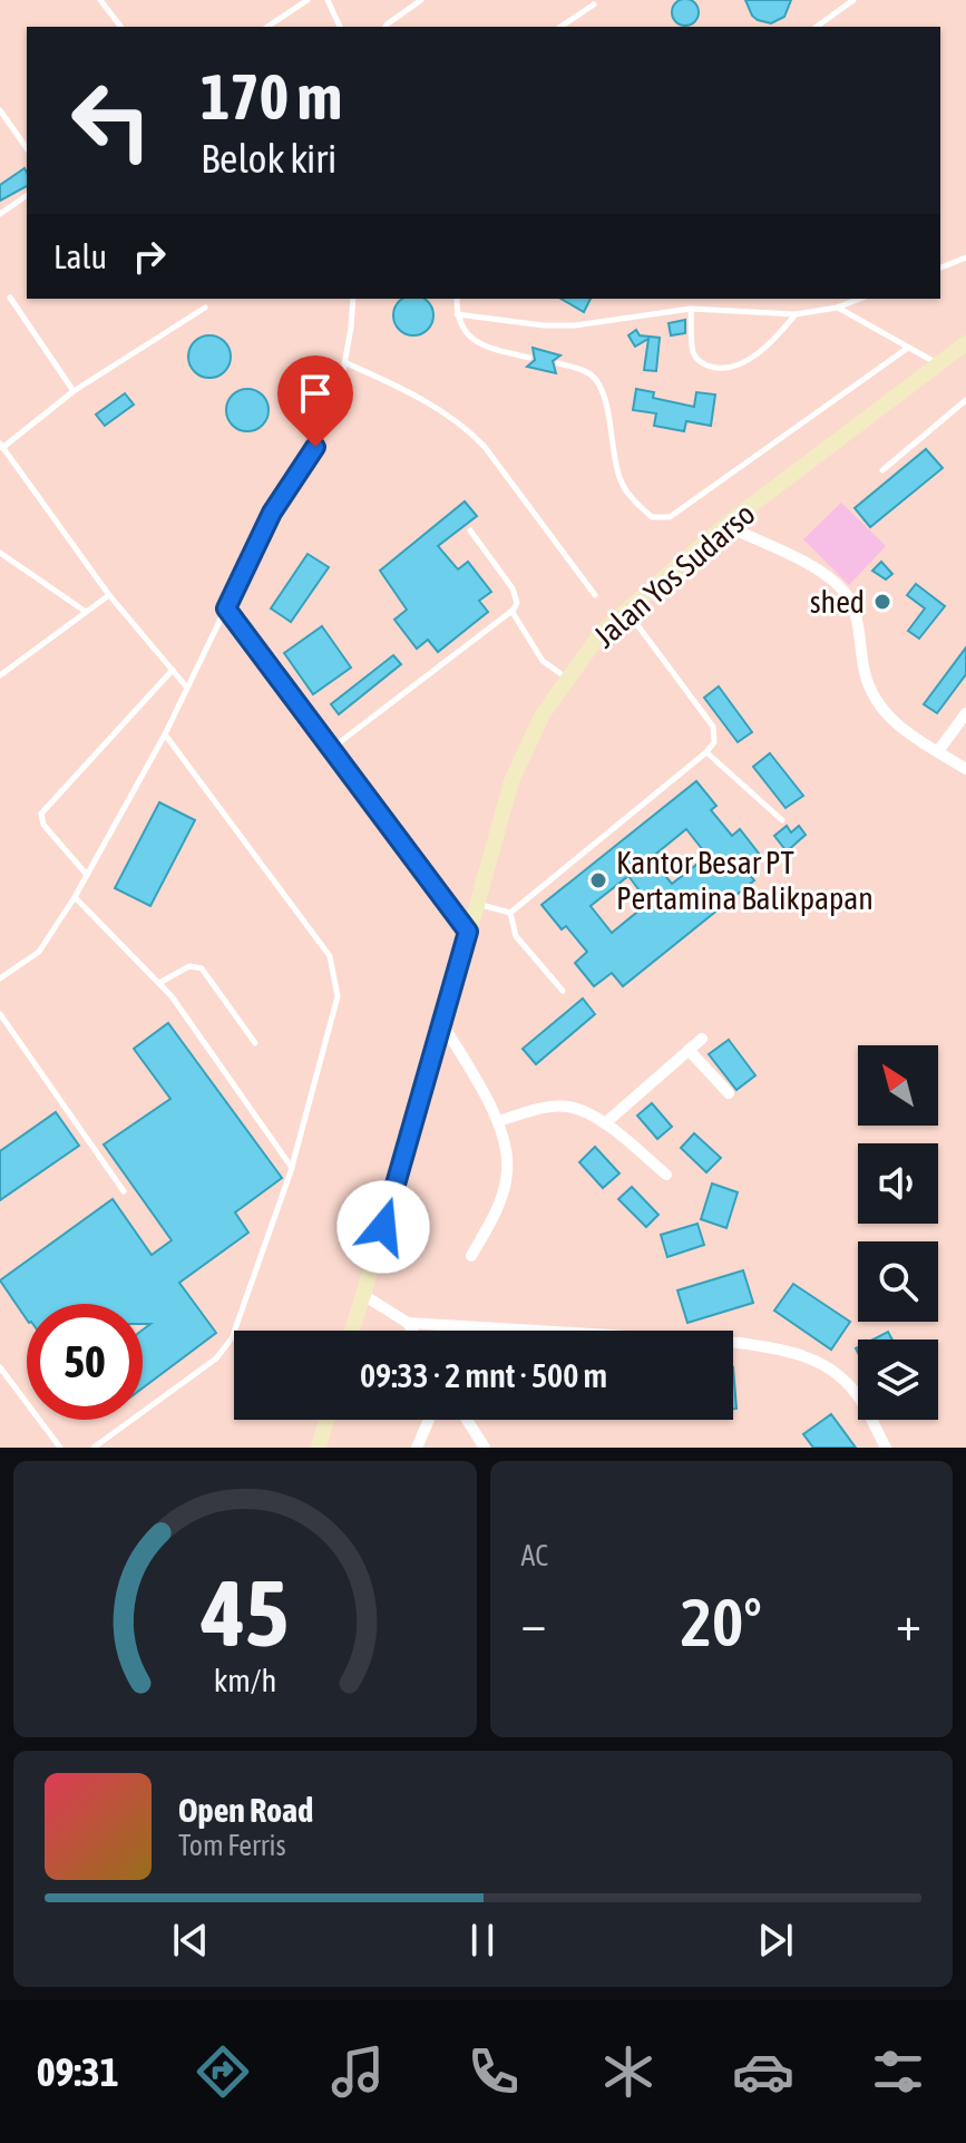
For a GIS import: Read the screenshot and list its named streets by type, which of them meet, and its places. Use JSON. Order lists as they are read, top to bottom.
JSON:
{
  "streets": {
    "main road": ["Jalan Yos Sudarso"]
  },
  "places": ["shed", "Kantor Besar PT Pertamina Balikpapan"],
  "north": "top left",
  "page": {
    "turn": ["170 m", "Belok kiri"],
    "then": "Lalu",
    "limit": "50",
    "trip": "09:33 · 2 mnt · 500 m",
    "tile": "AC",
    "heat": ["−", "20°", "+"],
    "song": ["Open Road", "Tom Ferris"],
    "tabs": "09:31",
    "gauge": ["45", "km/h"]
  }
}
